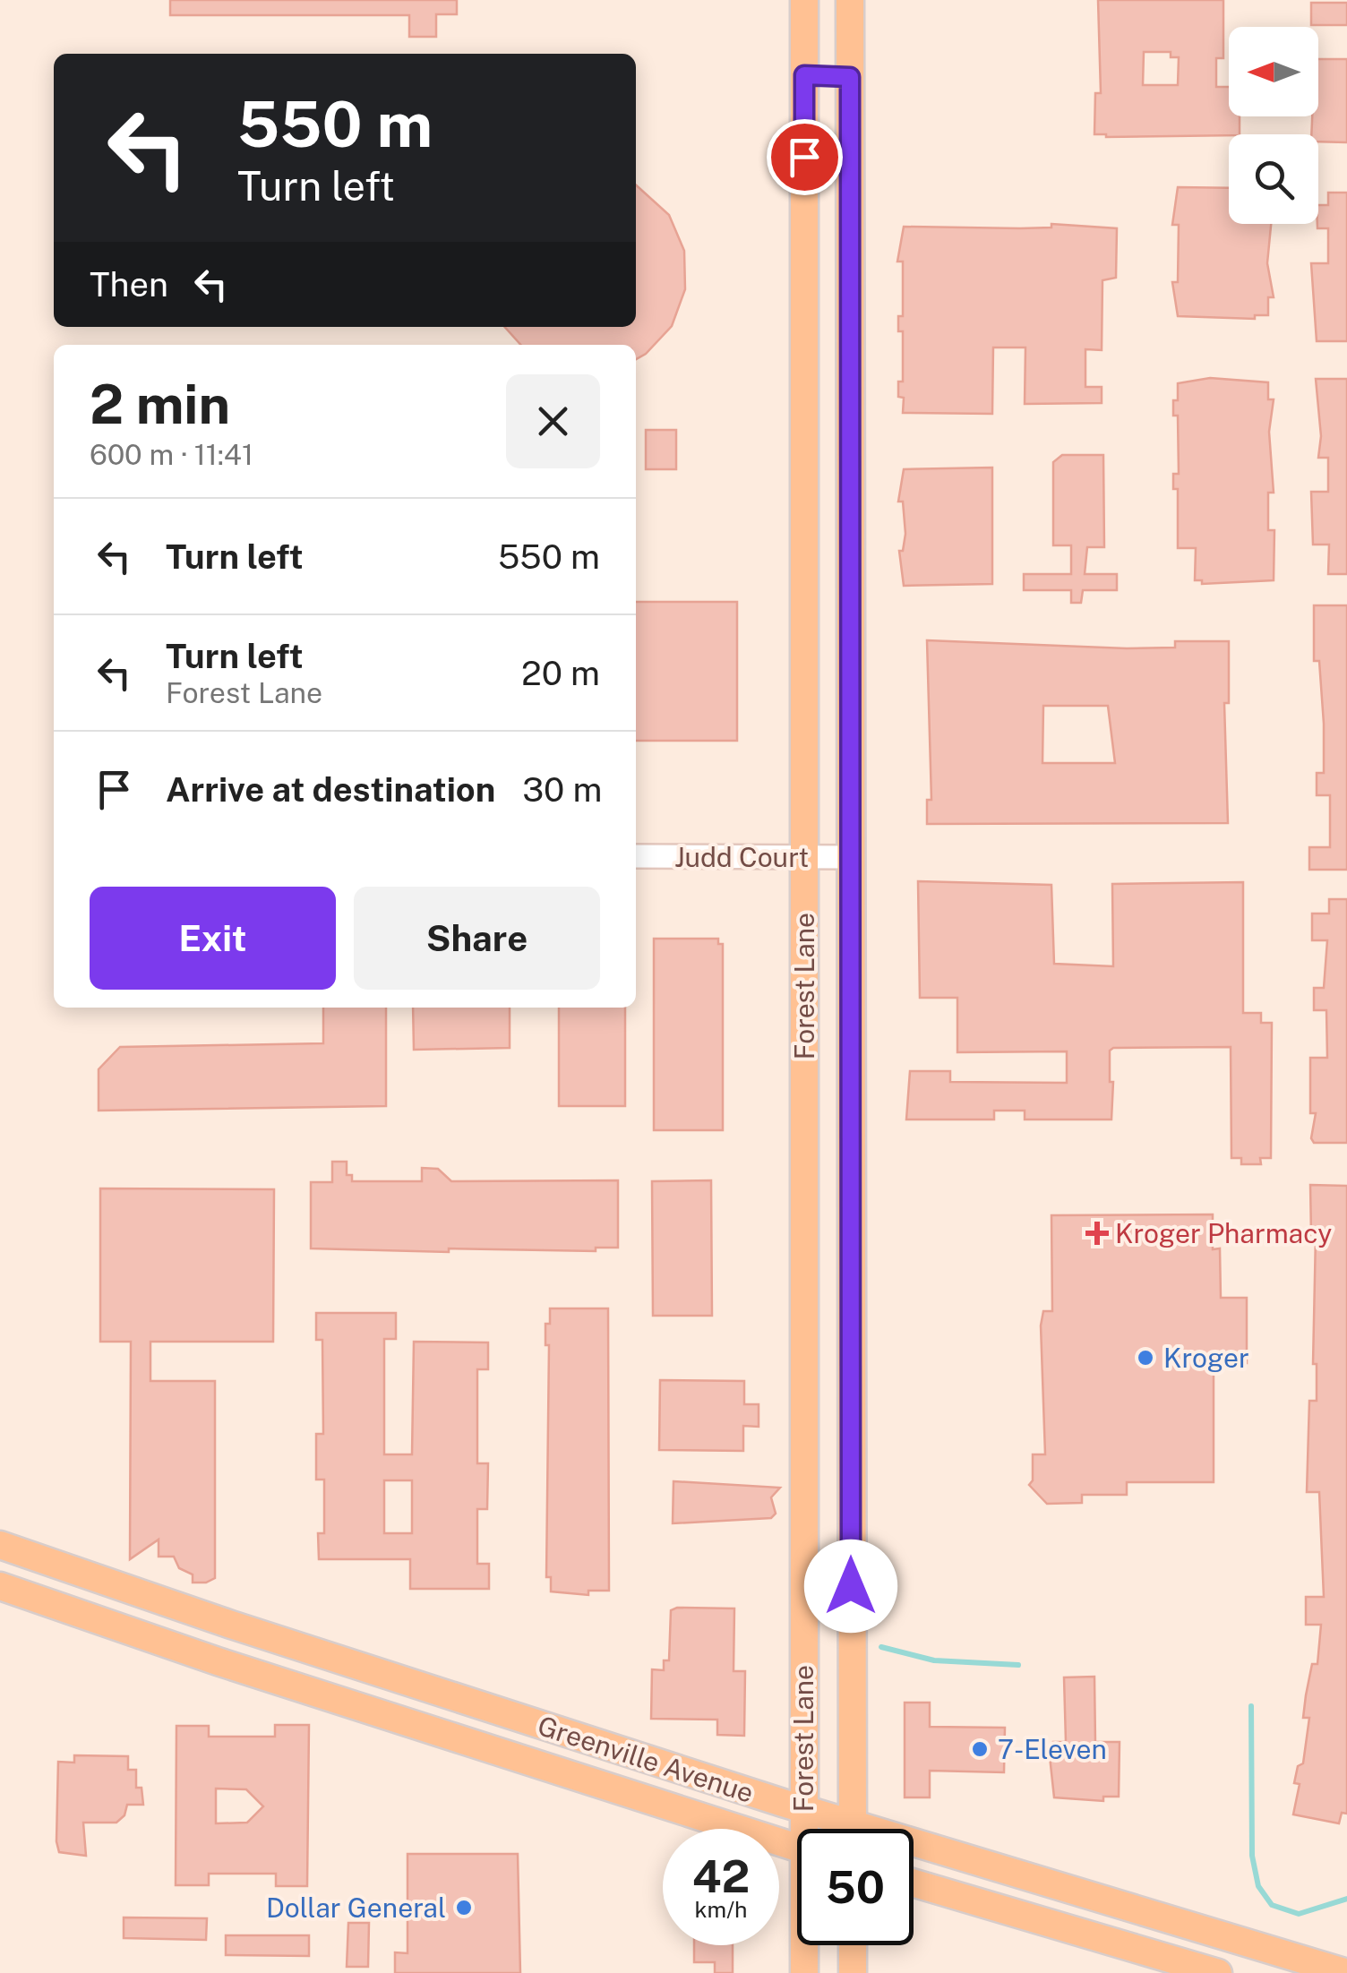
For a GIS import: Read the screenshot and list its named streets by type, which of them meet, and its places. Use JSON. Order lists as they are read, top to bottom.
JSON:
{
  "streets": {
    "main road": ["Forest Lane", "Greenville Avenue"],
    "street": ["Judd Court"]
  },
  "crossings": [
    ["Judd Court", "Forest Lane"],
    ["Forest Lane", "Greenville Avenue"]
  ],
  "places": {
    "health": ["Kroger Pharmacy"],
    "other": ["Kroger", "7-Eleven", "Dollar General"]
  },
  "north": "left",
  "page": {
    "turn": ["550 m", "Turn left"],
    "then": "Then",
    "heading": ["2 min", "600 m · 11:41"],
    "list": [
      {
        "name": "Turn left",
        "value": "550 m"
      },
      {
        "name": "Turn left",
        "note": "Forest Lane",
        "value": "20 m"
      },
      {
        "name": "Arrive at destination",
        "value": "30 m"
      }
    ],
    "buttons": ["Exit", "Share"],
    "speed": "42 km/h",
    "limit": "50"
  }
}
